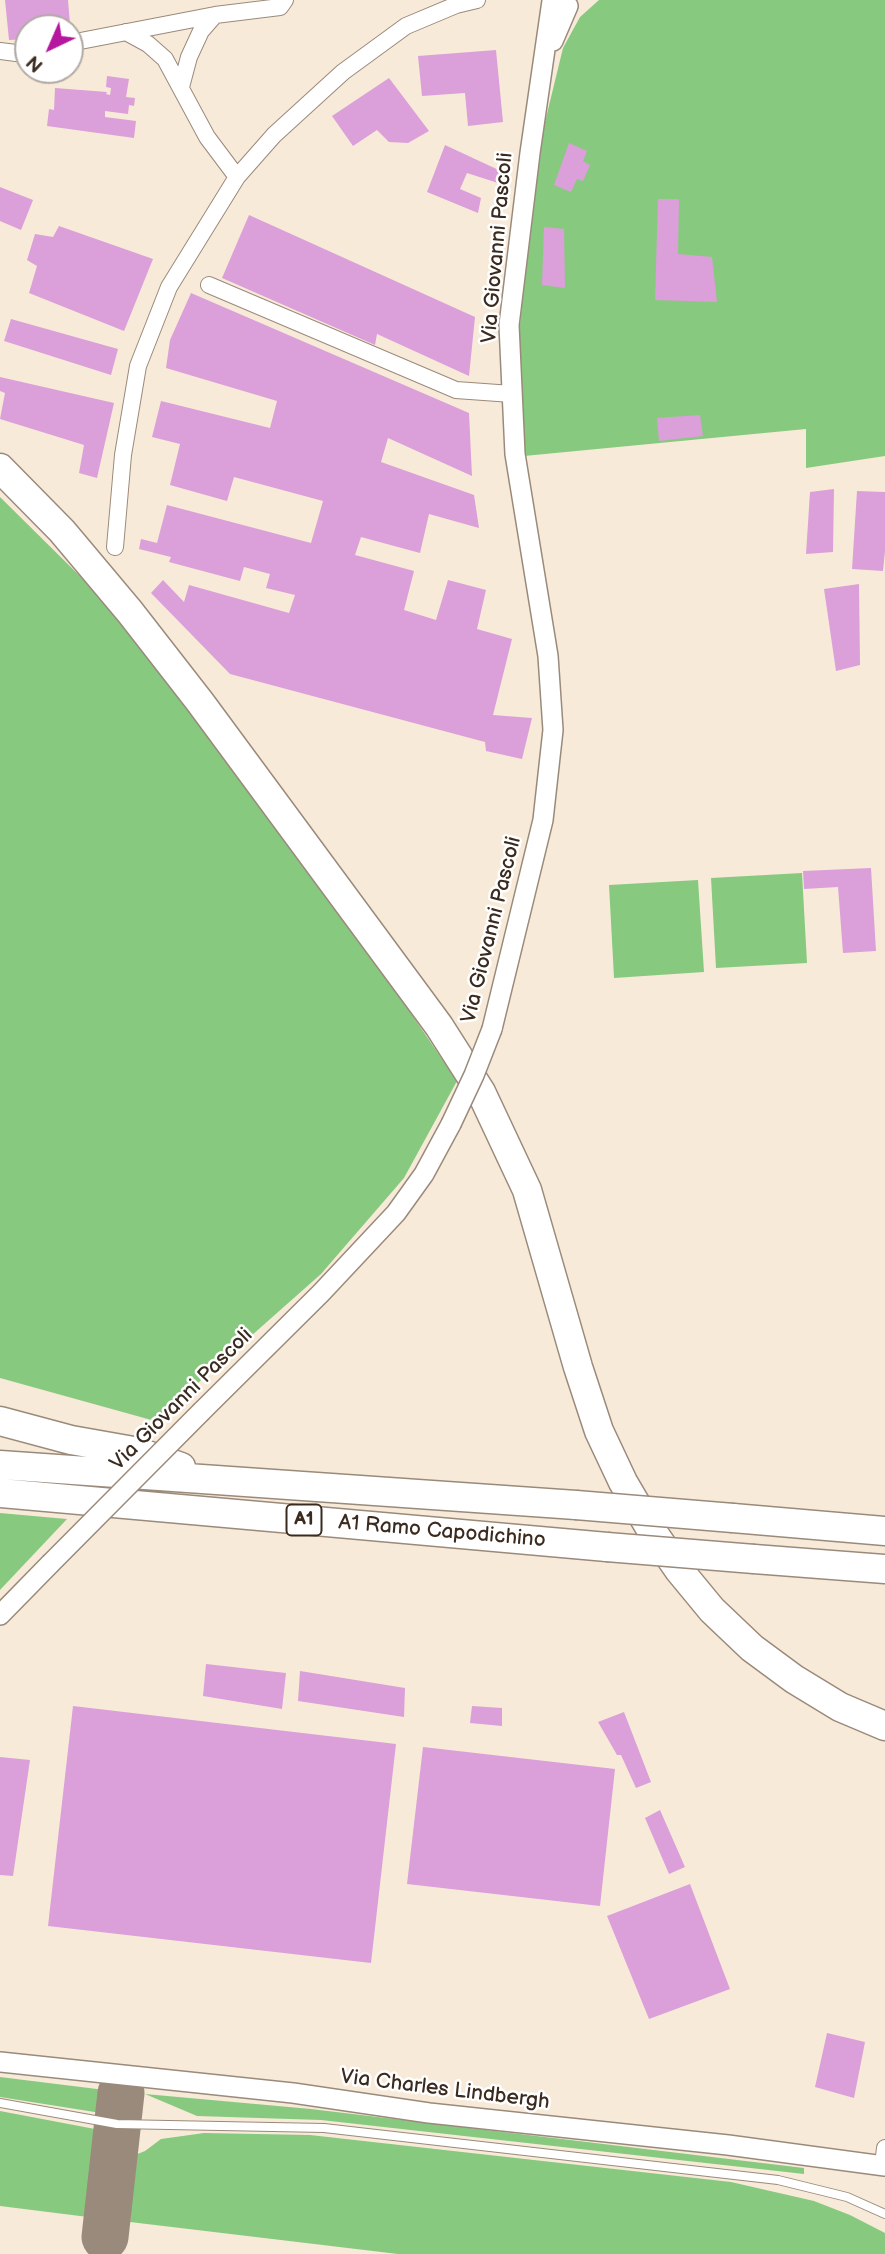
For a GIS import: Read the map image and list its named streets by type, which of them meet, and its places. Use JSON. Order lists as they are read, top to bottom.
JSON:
{
  "streets": {
    "highway": ["A1", "A1 Ramo Capodichino"],
    "street": ["Via Giovanni Pascoli", "Via Charles Lindbergh"]
  },
  "north": "bottom left"
}
